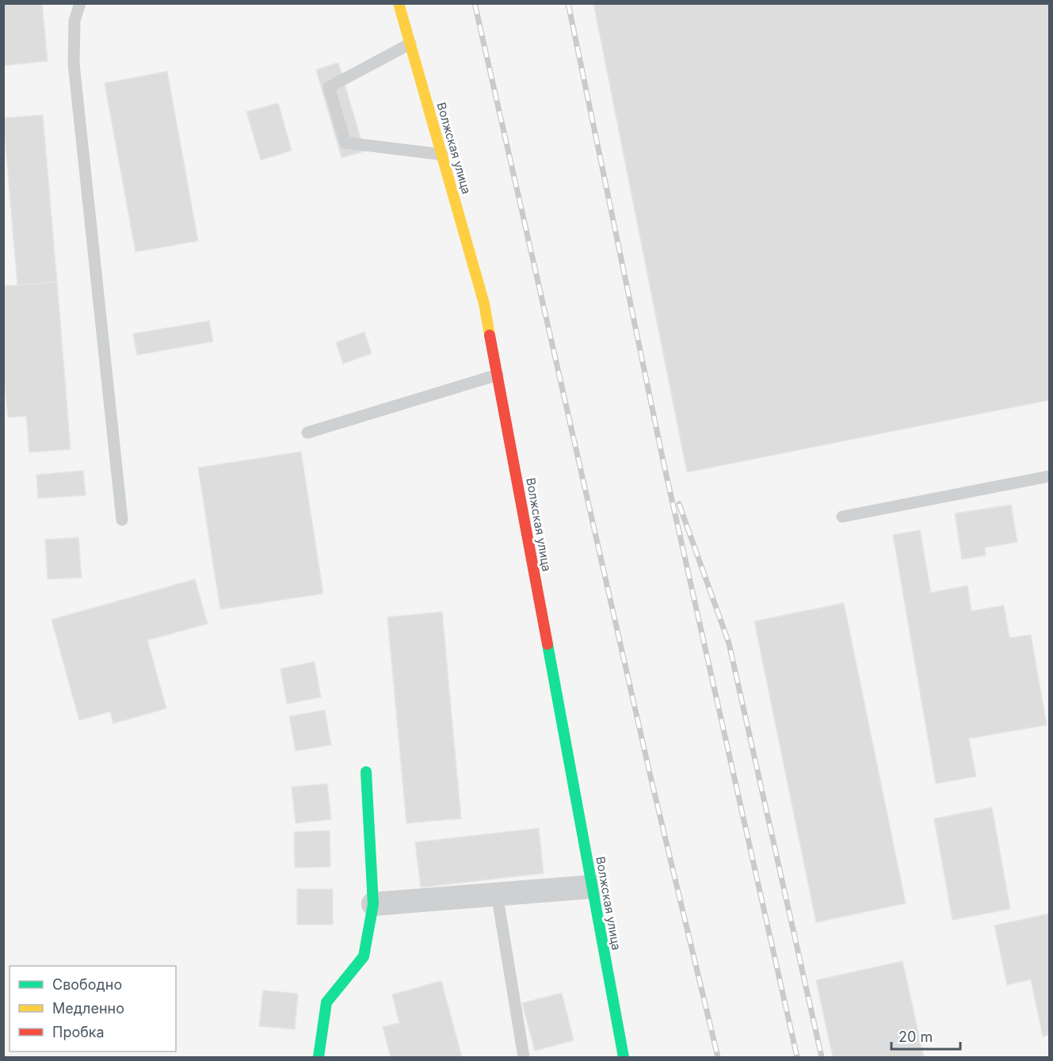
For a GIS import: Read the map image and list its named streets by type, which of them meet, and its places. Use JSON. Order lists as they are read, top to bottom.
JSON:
{
  "streets": {
    "main road": ["Волжская улица"]
  },
  "legend": ["Свободно", "Медленно", "Пробка"],
  "scale_bar": "20 m"
}
